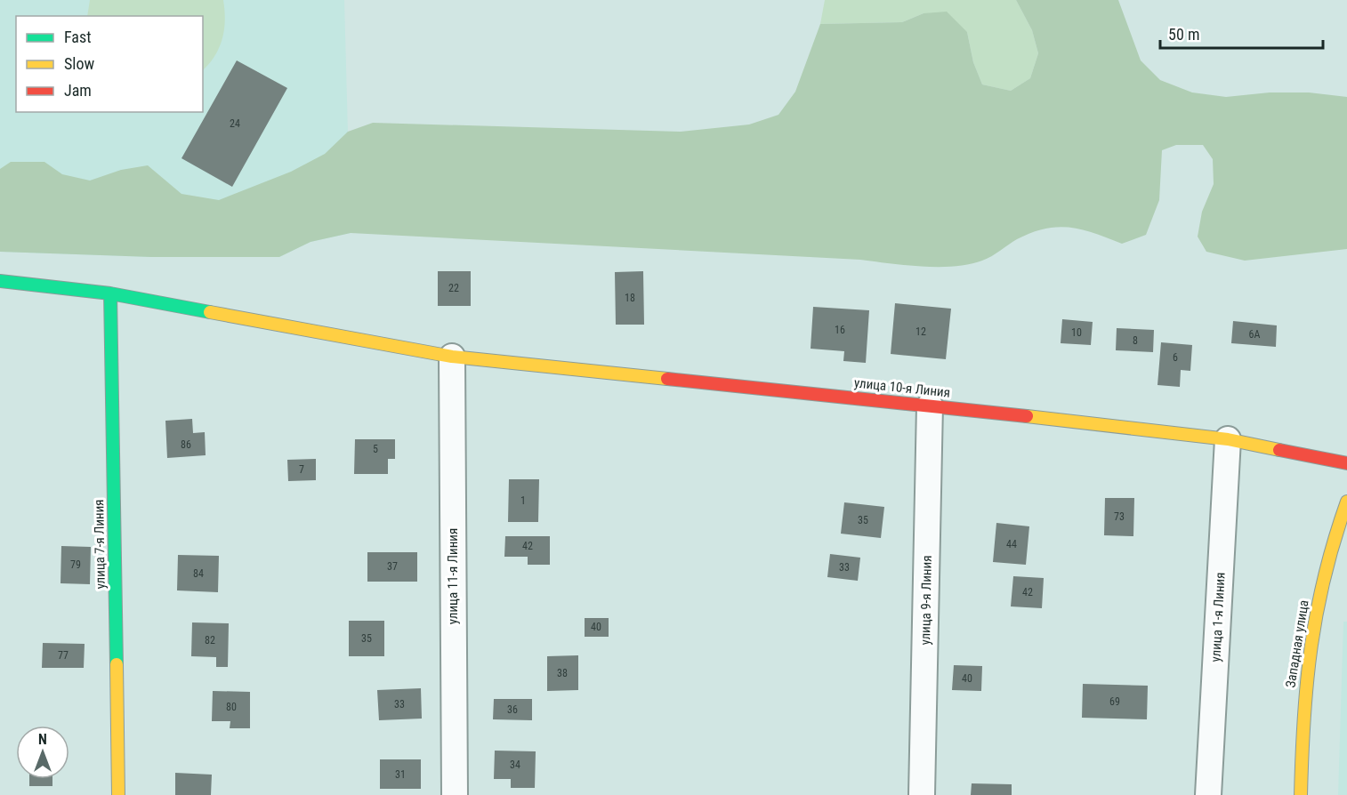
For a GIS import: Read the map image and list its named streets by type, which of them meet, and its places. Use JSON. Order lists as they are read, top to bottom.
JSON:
{
  "streets": {
    "street": [
      "улица 10-я Линия",
      "улица 7-я Линия",
      "улица 11-я Линия",
      "улица 9-я Линия",
      "улица 1-я Линия",
      "Западная улица"
    ]
  },
  "crossings": [
    ["улица 10-я Линия", "улица 7-я Линия"],
    ["улица 10-я Линия", "улица 11-я Линия"],
    ["улица 10-я Линия", "улица 9-я Линия"],
    ["улица 10-я Линия", "улица 1-я Линия"]
  ],
  "house_numbers": [
    "24",
    "22",
    "18",
    "16",
    "12",
    "10",
    "6А",
    "8",
    "6",
    "86",
    "5",
    "7",
    "1",
    "73",
    "35",
    "44",
    "42",
    "79",
    "37",
    "33",
    "84",
    "42",
    "40",
    "35",
    "82",
    "77",
    "38",
    "40",
    "69",
    "33",
    "80",
    "36",
    "34",
    "31"
  ],
  "legend": ["Fast", "Slow", "Jam"],
  "scale_bar": "50 m",
  "north": "top"
}
